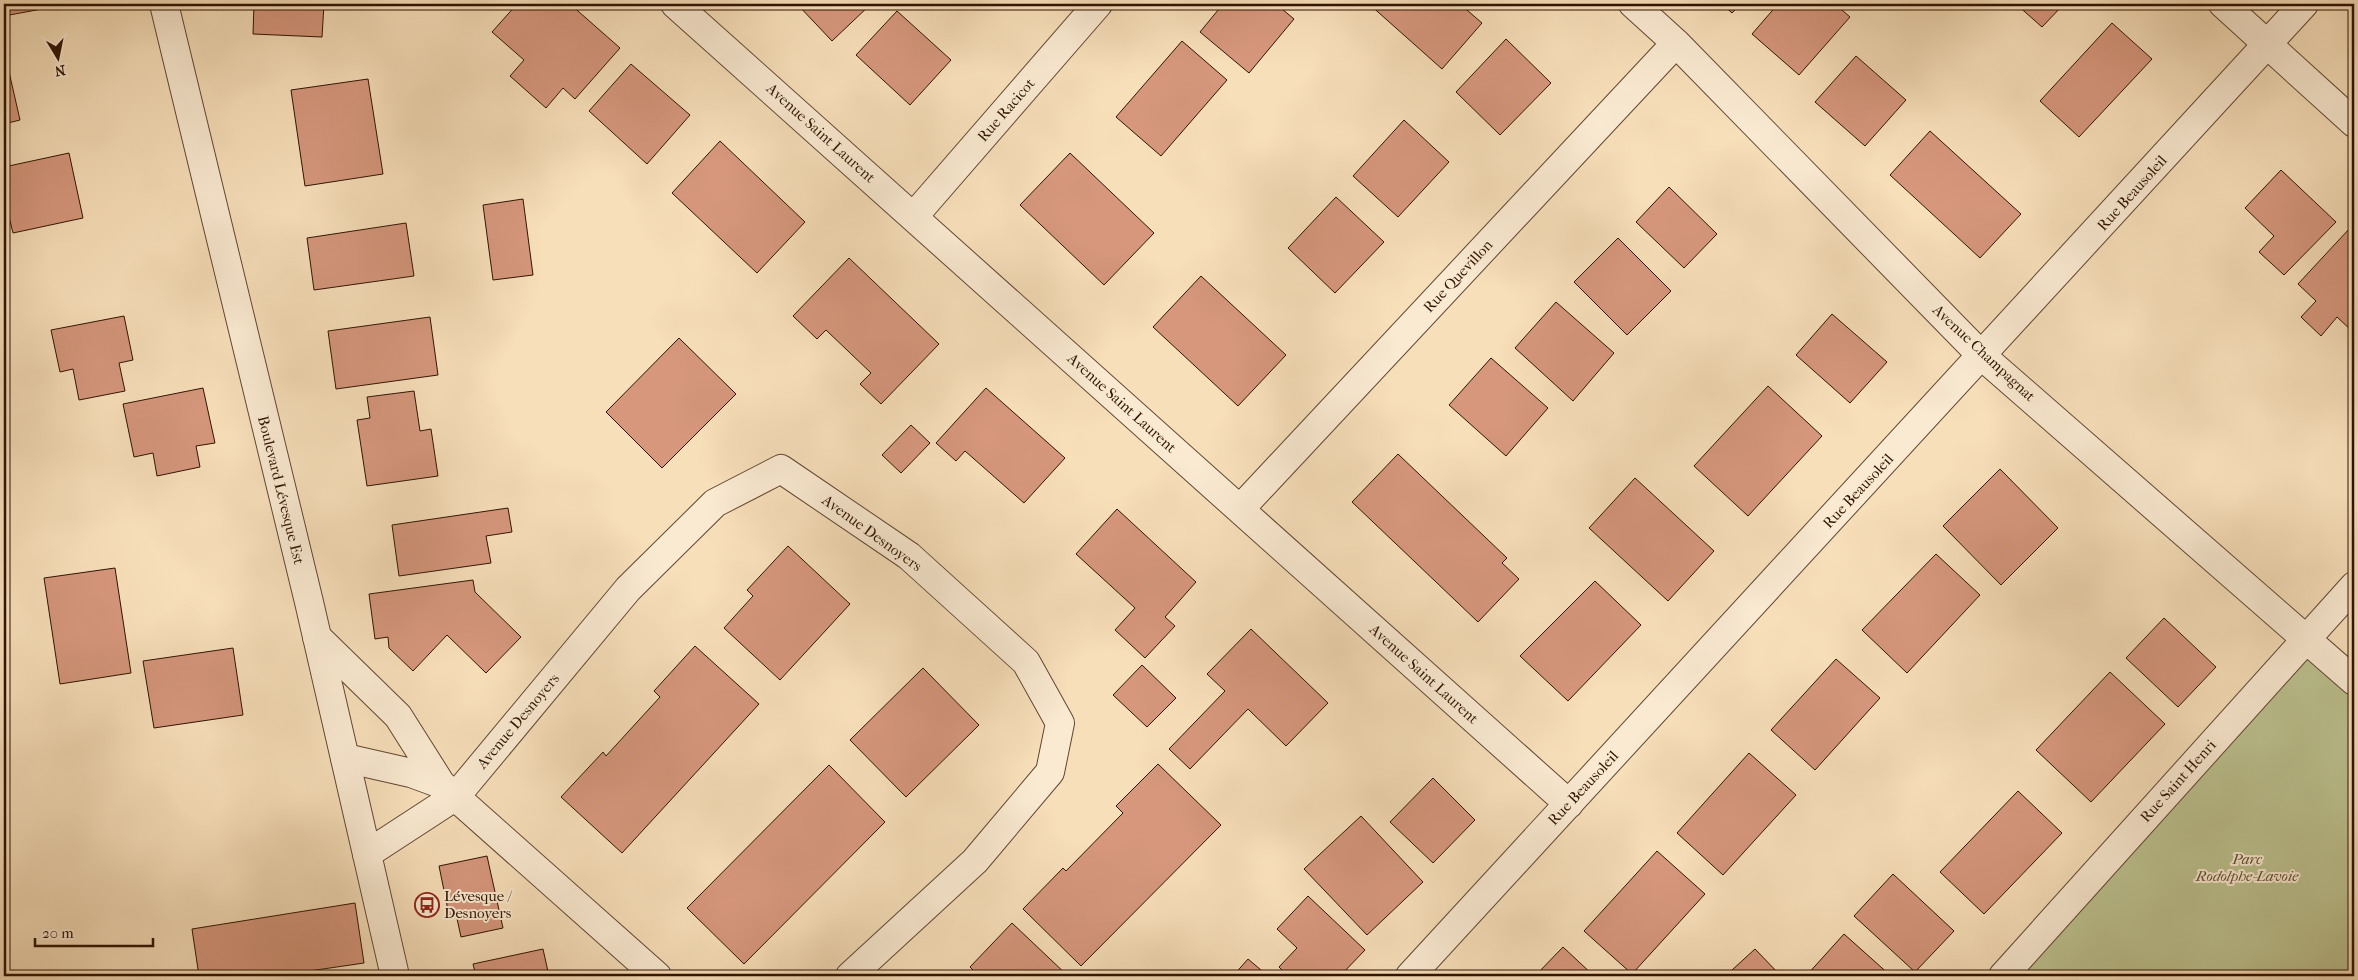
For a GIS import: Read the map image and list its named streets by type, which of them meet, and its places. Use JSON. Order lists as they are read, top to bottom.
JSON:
{
  "streets": {
    "street": [
      "Rue Racicot",
      "Avenue Saint Laurent",
      "Rue Beausoleil",
      "Rue Quevillon",
      "Avenue Champagnat",
      "Boulevard Lévesque Est",
      "Avenue Desnoyers",
      "Rue Saint Henri"
    ]
  },
  "crossings": [
    ["Rue Racicot", "Avenue Saint Laurent"],
    ["Avenue Saint Laurent", "Rue Beausoleil"],
    ["Avenue Saint Laurent", "Rue Quevillon"],
    ["Rue Beausoleil", "Avenue Champagnat"],
    ["Rue Quevillon", "Avenue Champagnat"],
    ["Avenue Champagnat", "Rue Saint Henri"]
  ],
  "parks": ["Parc Rodolphe-Lavoie"],
  "places": {
    "bus stop": ["Lévesque / Desnoyers"]
  },
  "scale_bar": "20 m",
  "north": "bottom"
}
